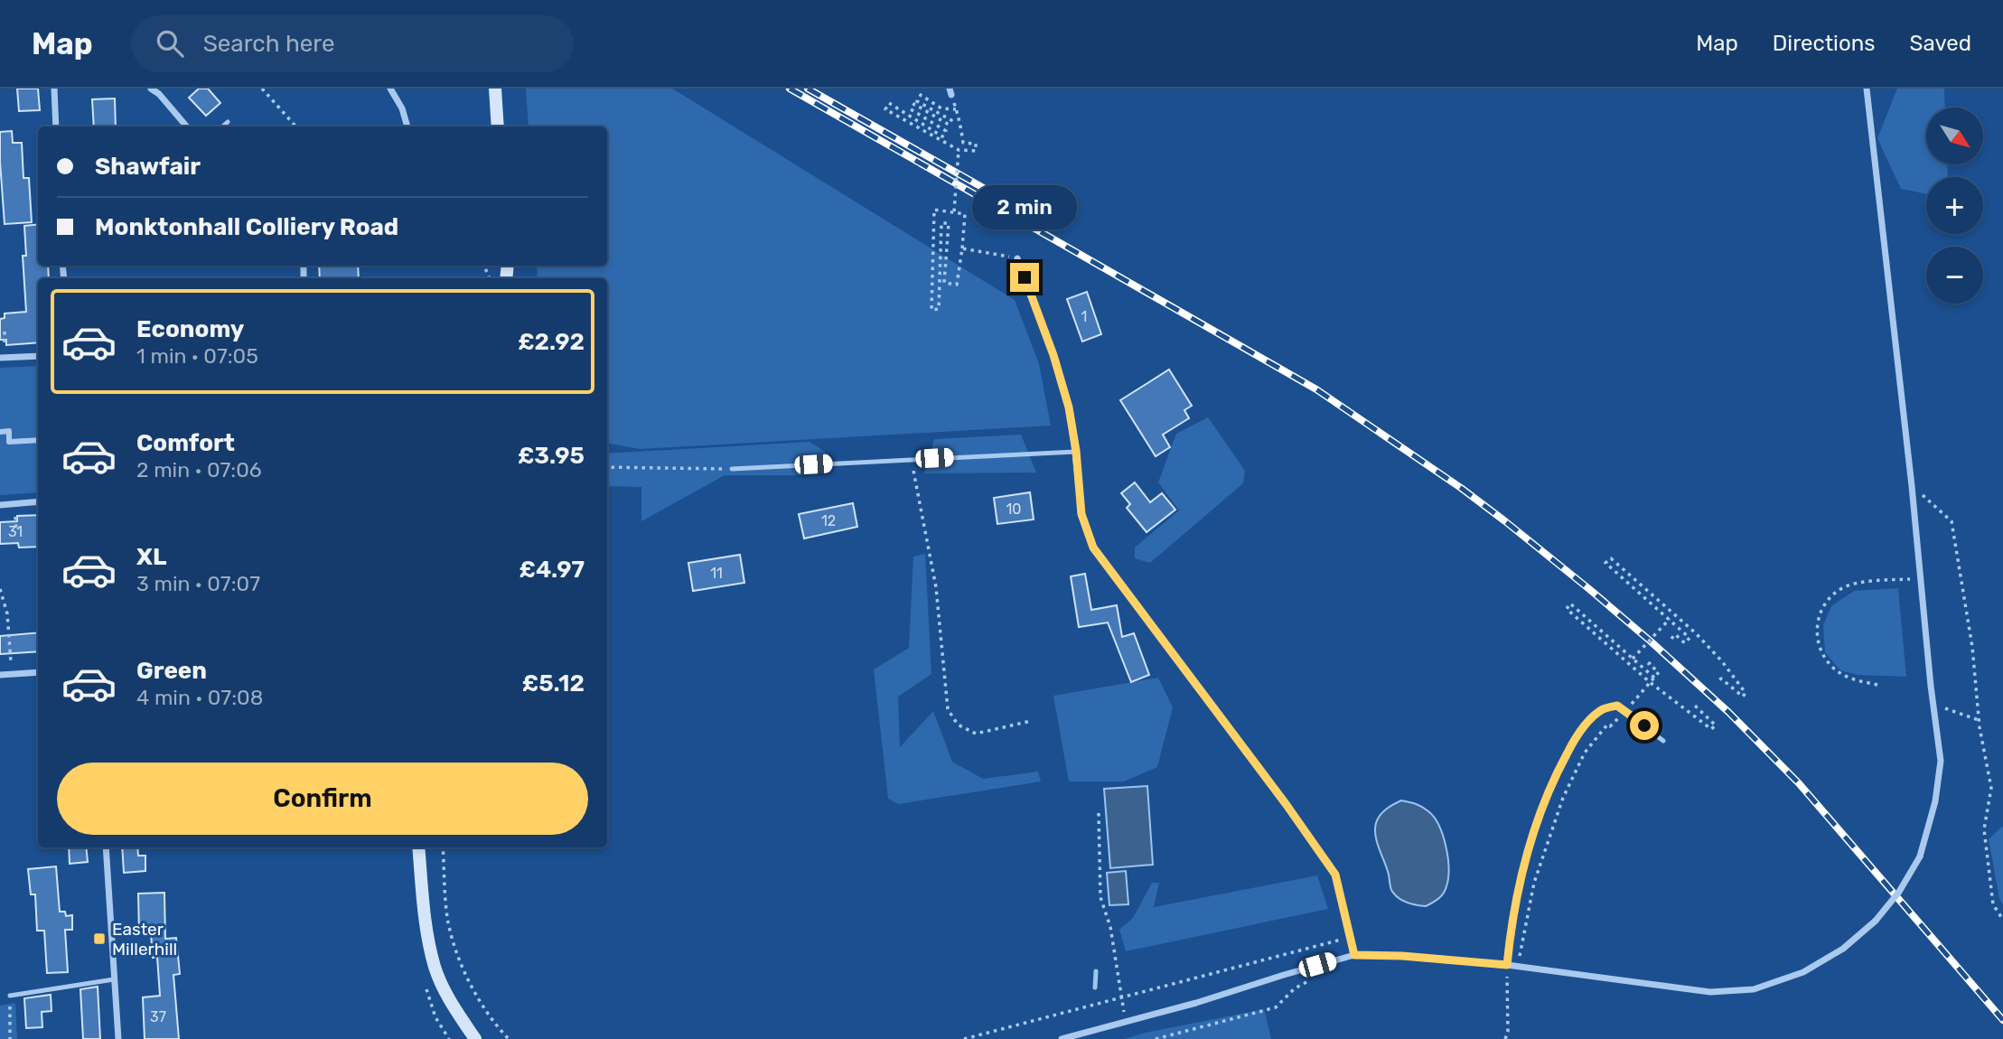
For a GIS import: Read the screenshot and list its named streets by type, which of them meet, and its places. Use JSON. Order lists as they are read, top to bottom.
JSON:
{
  "places": {
    "transit": ["Easter Millerhill"]
  },
  "house_numbers": [
    "1",
    "10",
    "12",
    "31",
    "11",
    "37"
  ],
  "north": "bottom right",
  "page": {
    "header": "Map",
    "search": "Search here",
    "nav": ["Map", "Directions", "Saved"],
    "map_buttons": ["+", "−"],
    "banner": ["Shawfair", "Monktonhall Colliery Road"],
    "bubble": "2 min",
    "list": [
      {
        "name": "Economy",
        "note": "1 min · 07:05",
        "value": "£2.92"
      },
      {
        "name": "Comfort",
        "note": "2 min · 07:06",
        "value": "£3.95"
      },
      {
        "name": "XL",
        "note": "3 min · 07:07",
        "value": "£4.97"
      },
      {
        "name": "Green",
        "note": "4 min · 07:08",
        "value": "£5.12"
      }
    ],
    "buttons": "Confirm"
  }
}
